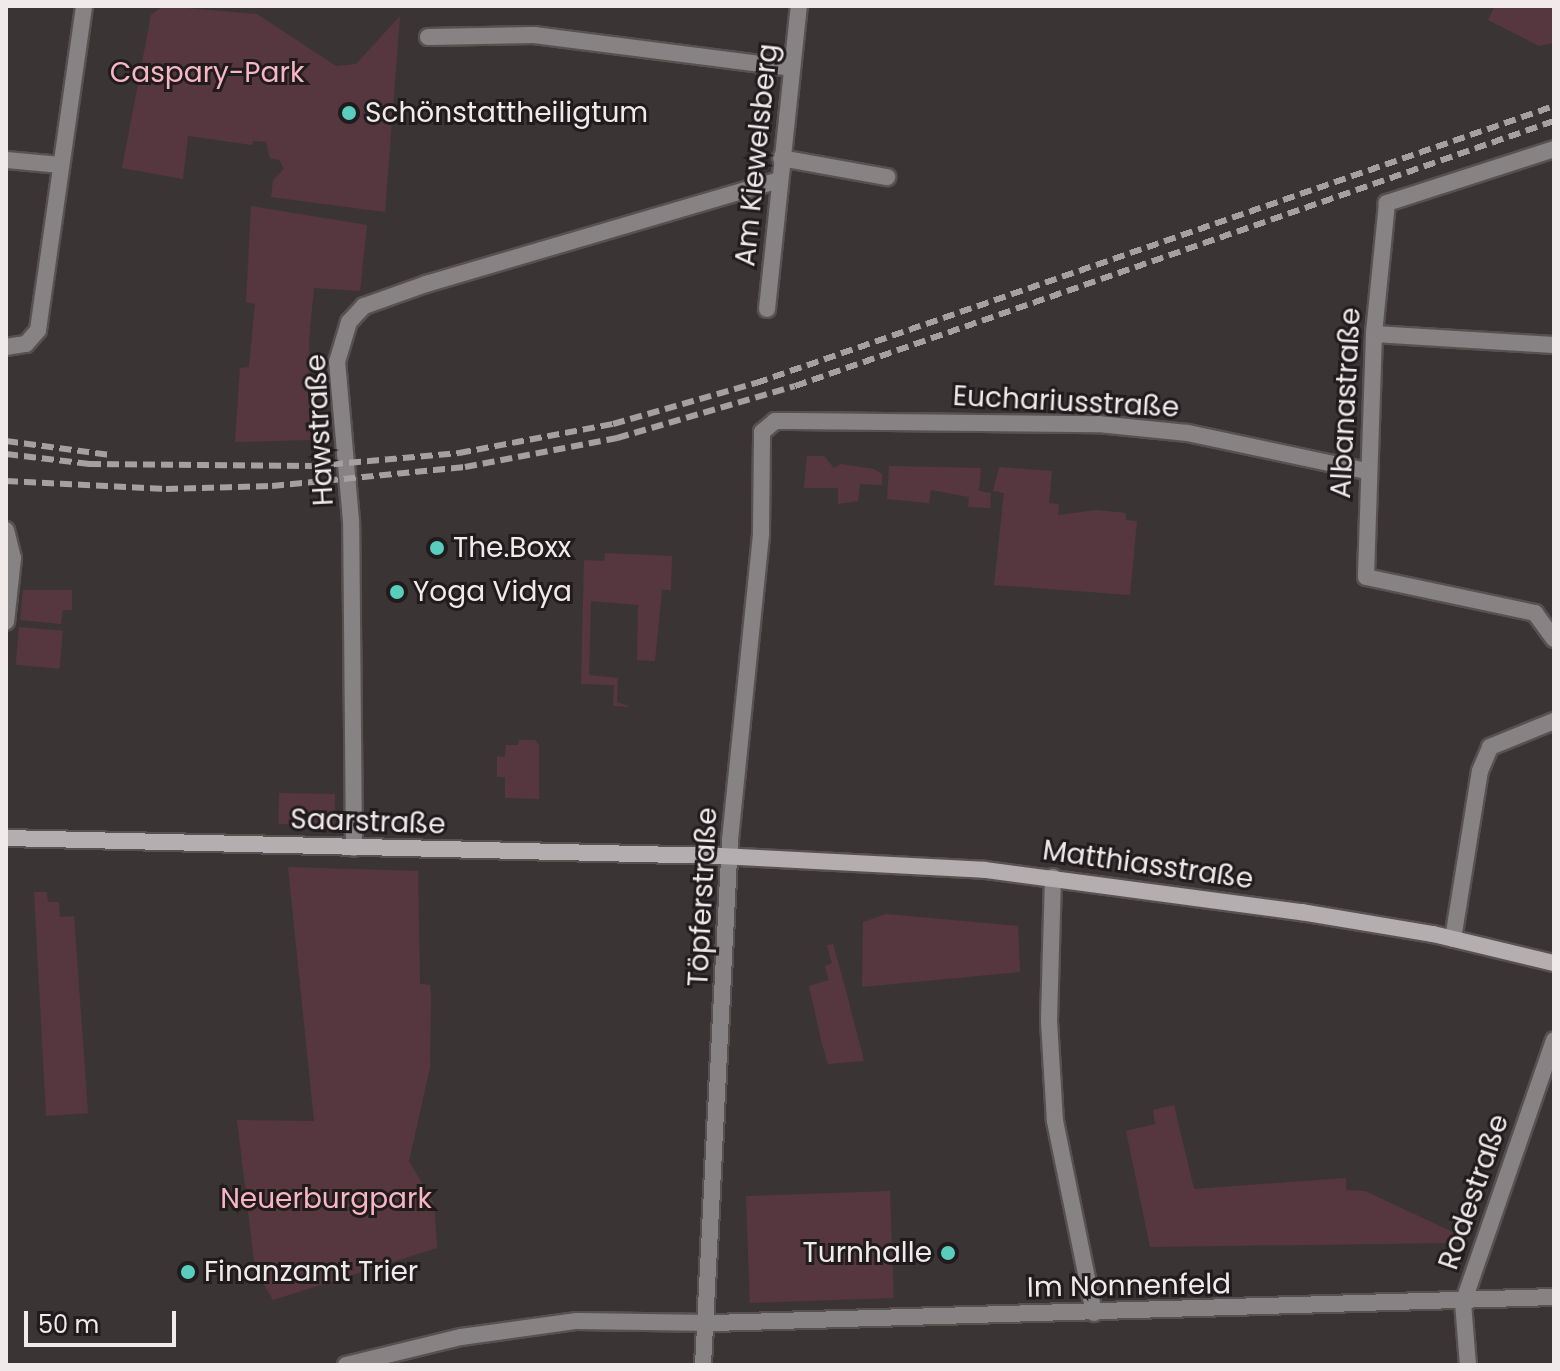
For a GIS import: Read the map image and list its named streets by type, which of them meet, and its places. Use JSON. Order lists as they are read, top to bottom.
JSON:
{
  "streets": {
    "main road": ["Saarstraße", "Matthiasstraße"],
    "street": [
      "Am Kiewelsberg",
      "Euchariusstraße",
      "Albanastraße",
      "Hawstraße",
      "Töpferstraße",
      "Rodestraße",
      "Im Nonnenfeld"
    ]
  },
  "crossings": [
    ["Am Kiewelsberg", "Hawstraße"],
    ["Euchariusstraße", "Albanastraße"],
    ["Euchariusstraße", "Töpferstraße"],
    ["Hawstraße", "Saarstraße"],
    ["Saarstraße", "Matthiasstraße"],
    ["Saarstraße", "Töpferstraße"],
    ["Matthiasstraße", "Töpferstraße"],
    ["Töpferstraße", "Im Nonnenfeld"],
    ["Rodestraße", "Im Nonnenfeld"]
  ],
  "parks": ["Caspary-Park", "Neuerburgpark"],
  "places": [
    "Schönstattheiligtum",
    "The.Boxx",
    "Yoga Vidya",
    "Turnhalle",
    "Finanzamt Trier"
  ],
  "scale_bar": "50 m"
}
